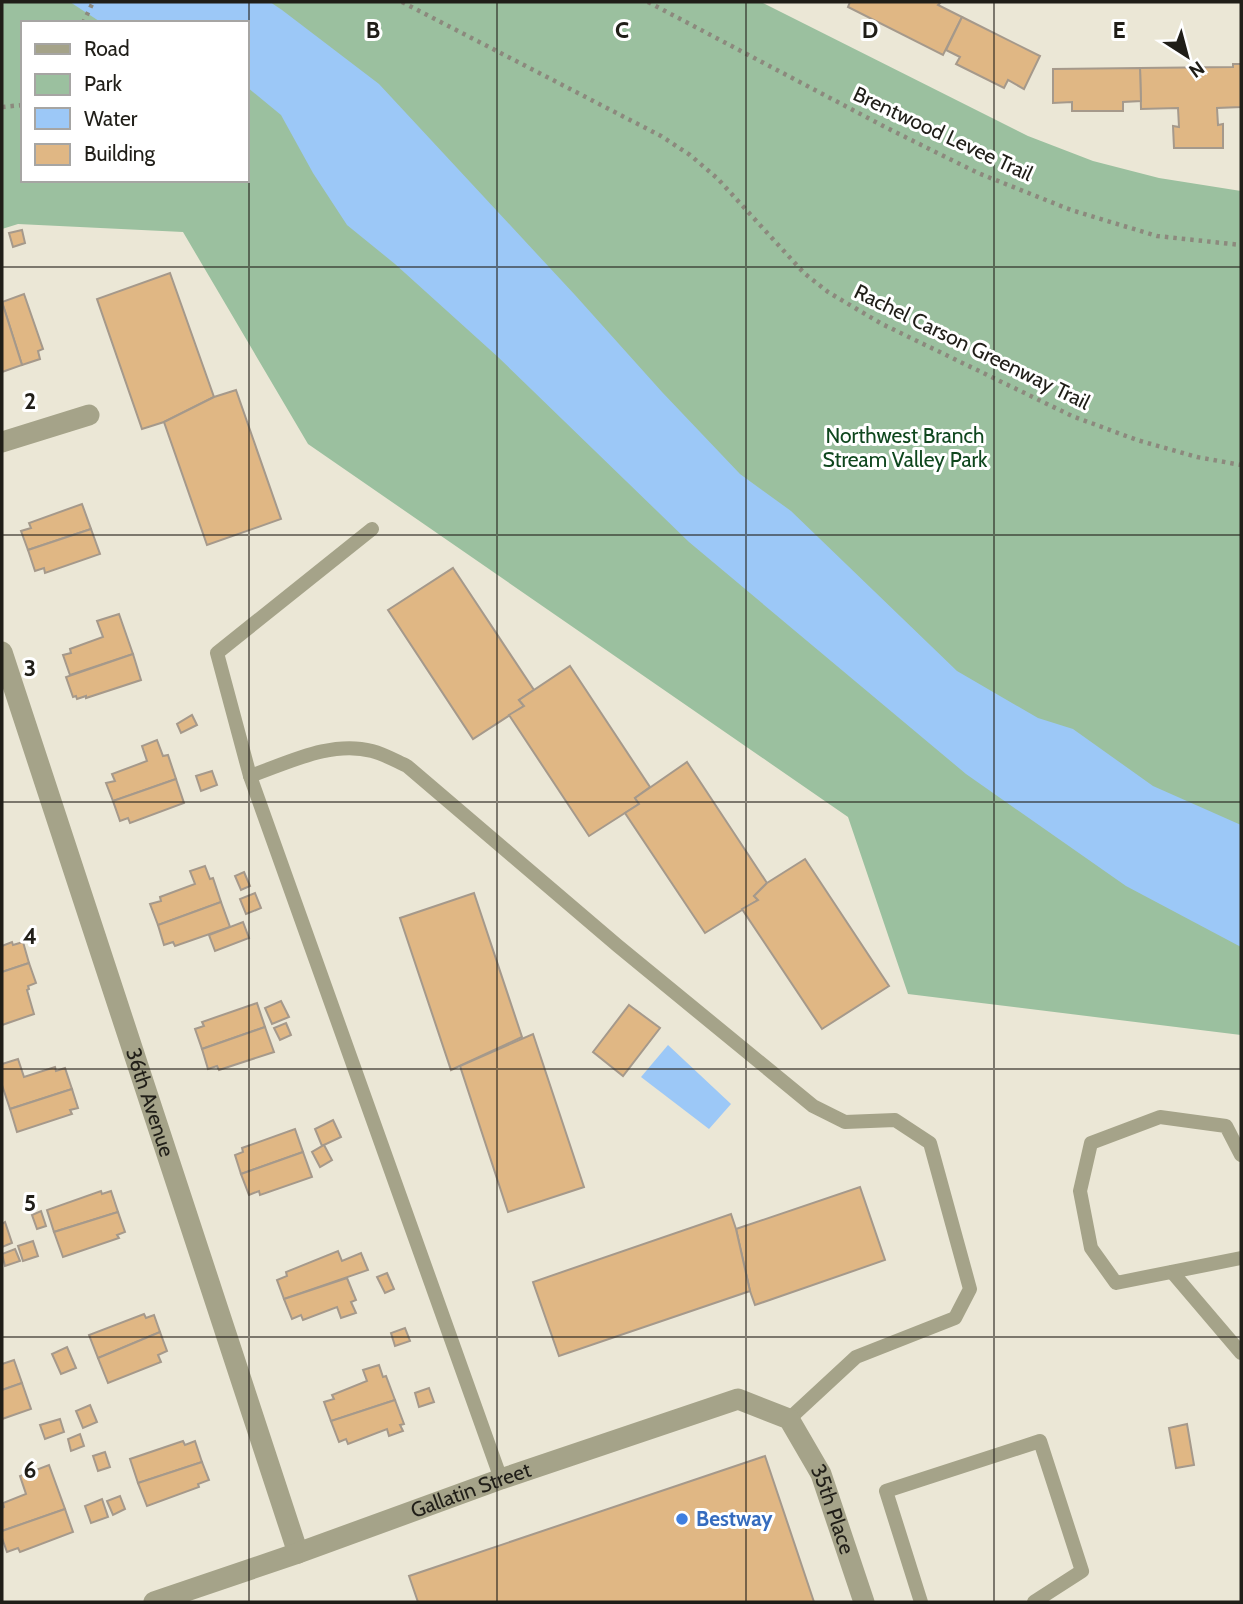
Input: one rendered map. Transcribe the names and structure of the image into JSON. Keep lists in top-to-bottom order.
{
  "streets": {
    "street": ["36th Avenue", "Gallatin Street", "35th Place"],
    "path": ["Brentwood Levee Trail", "Rachel Carson Greenway Trail"]
  },
  "crossings": [
    ["36th Avenue", "Gallatin Street"],
    ["Gallatin Street", "35th Place"]
  ],
  "parks": ["Northwest Branch Stream Valley Park"],
  "places": ["Bestway"],
  "legend": [
    "Road",
    "Park",
    "Water",
    "Building"
  ],
  "north": "bottom right",
  "grid": {
    "columns": [
      "B",
      "C",
      "D",
      "E"
    ],
    "rows": [
      "2",
      "3",
      "4",
      "5",
      "6"
    ]
  }
}
